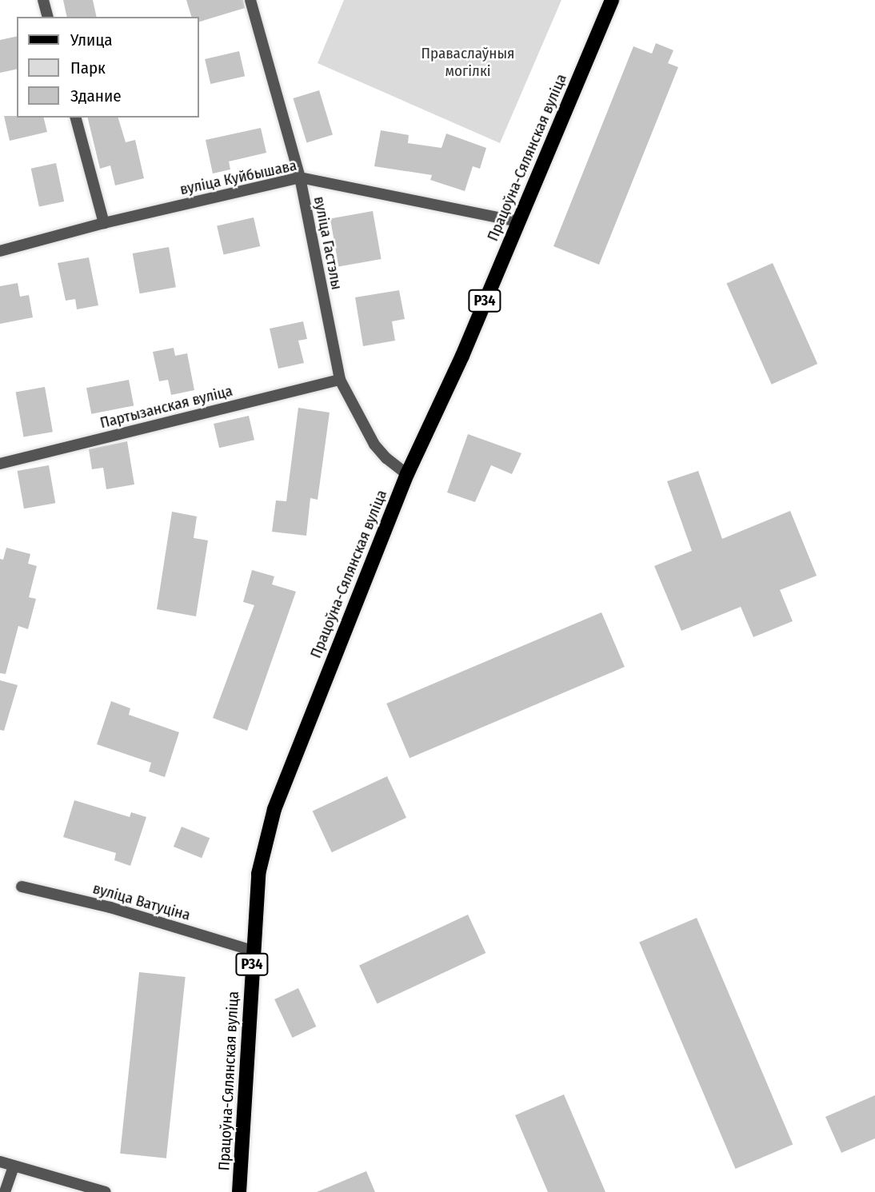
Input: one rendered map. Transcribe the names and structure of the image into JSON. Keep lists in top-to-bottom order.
{
  "streets": {
    "main road": ["Працоўна-Сялянская вуліца", "Р34"],
    "street": [
      "вуліца Куйбышава",
      "вуліца Гастэлы",
      "Партызанская вуліца",
      "вуліца Ватуціна"
    ]
  },
  "crossings": [
    ["Працоўна-Сялянская вуліца", "вуліца Куйбышава"],
    ["Працоўна-Сялянская вуліца", "вуліца Гастэлы"],
    ["Працоўна-Сялянская вуліца", "вуліца Ватуціна"],
    ["вуліца Куйбышава", "вуліца Гастэлы"],
    ["вуліца Гастэлы", "Партызанская вуліца"]
  ],
  "parks": ["Праваслаўныя могілкі"],
  "legend": ["Улица", "Парк", "Здание"]
}
